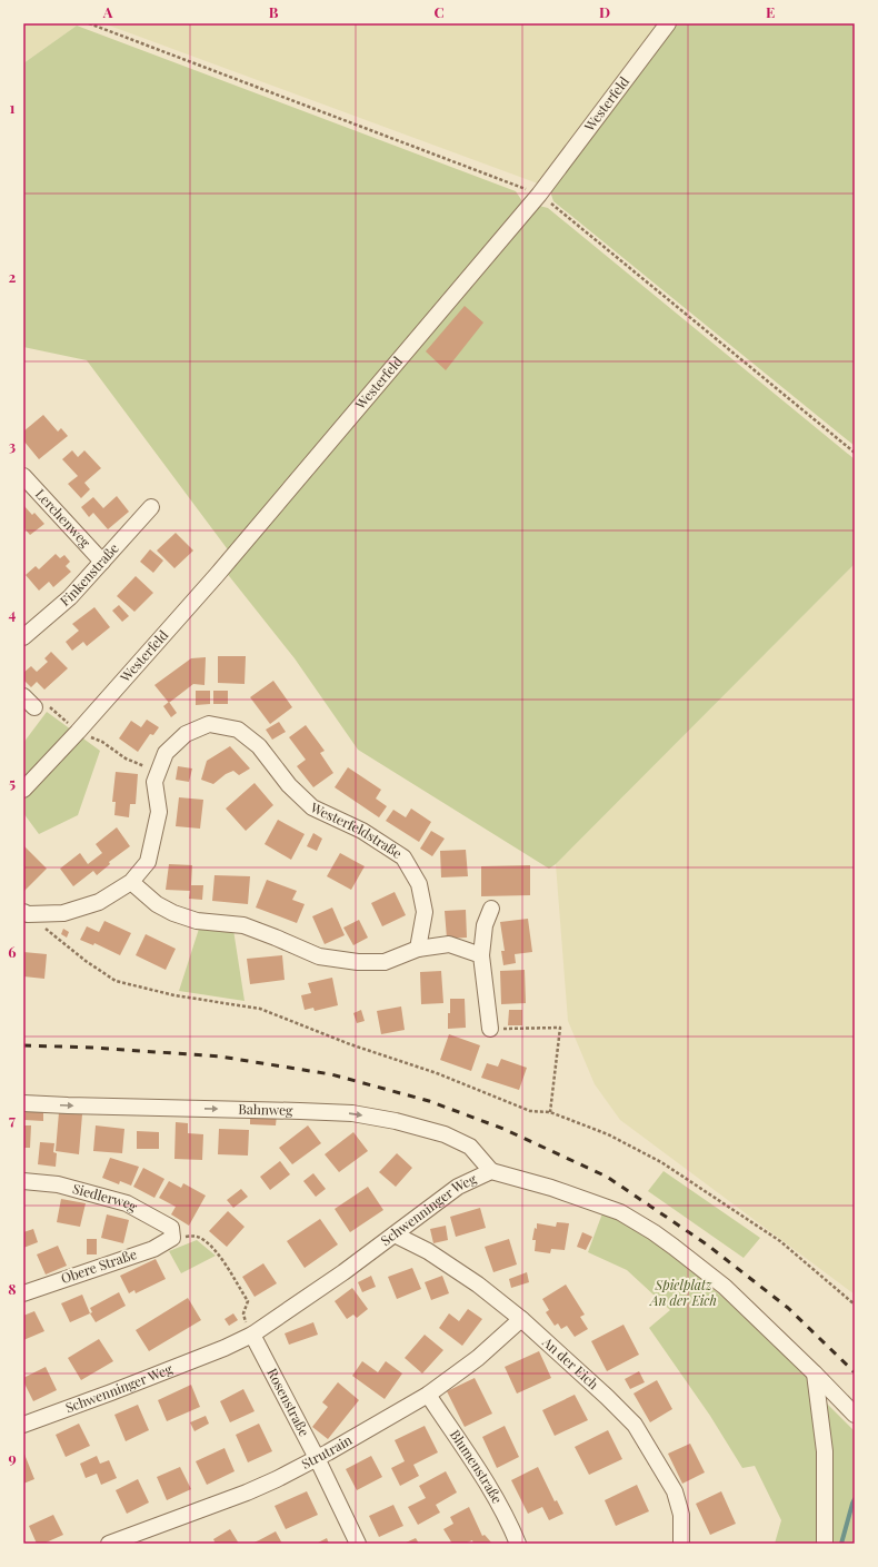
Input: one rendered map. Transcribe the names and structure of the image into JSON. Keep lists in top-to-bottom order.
{
  "streets": {
    "street": [
      "Westerfeld",
      "Lerchenweg",
      "Finkenstraße",
      "Westerfeldstraße",
      "Bahnweg",
      "Siedlerweg",
      "Schwenninger Weg",
      "Obere Straße",
      "An der Eich",
      "Rosenstraße",
      "Strutrain",
      "Blumenstraße"
    ]
  },
  "crossings": [
    ["Lerchenweg", "Finkenstraße"],
    ["Bahnweg", "Schwenninger Weg"],
    ["Siedlerweg", "Obere Straße"],
    ["Schwenninger Weg", "An der Eich"],
    ["Schwenninger Weg", "Rosenstraße"],
    ["An der Eich", "Strutrain"],
    ["Rosenstraße", "Strutrain"],
    ["Strutrain", "Blumenstraße"]
  ],
  "one_way": ["Bahnweg"],
  "parks": ["Spielplatz An der Eich"],
  "grid": {
    "columns": [
      "A",
      "B",
      "C",
      "D",
      "E"
    ],
    "rows": [
      "1",
      "2",
      "3",
      "4",
      "5",
      "6",
      "7",
      "8",
      "9"
    ]
  }
}
